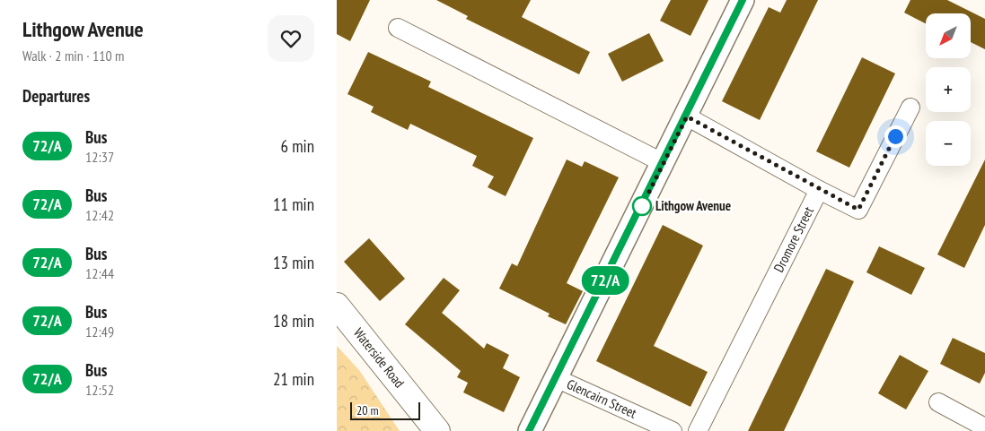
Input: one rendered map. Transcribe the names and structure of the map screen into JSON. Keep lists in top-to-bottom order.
{
  "streets": {
    "main road": ["Waterside Road"],
    "street": ["Dromore Street", "Glencairn Street"]
  },
  "places": ["Lithgow Avenue"],
  "lines": ["bus line 72/A"],
  "scale_bar": "20 m",
  "north": "bottom left",
  "page": {
    "heading": [
      ["Lithgow Avenue", "Walk · 2 min · 110 m"],
      "Departures"
    ],
    "on_map": "72/A",
    "map_buttons": ["+", "−"],
    "list": [
      {
        "mark": "72/A",
        "name": "Bus",
        "note": "12:37",
        "value": "6 min"
      },
      {
        "mark": "72/A",
        "name": "Bus",
        "note": "12:42",
        "value": "11 min"
      },
      {
        "mark": "72/A",
        "name": "Bus",
        "note": "12:44",
        "value": "13 min"
      },
      {
        "mark": "72/A",
        "name": "Bus",
        "note": "12:49",
        "value": "18 min"
      },
      {
        "mark": "72/A",
        "name": "Bus",
        "note": "12:52",
        "value": "21 min"
      }
    ],
    "scale": "20 m"
  }
}
